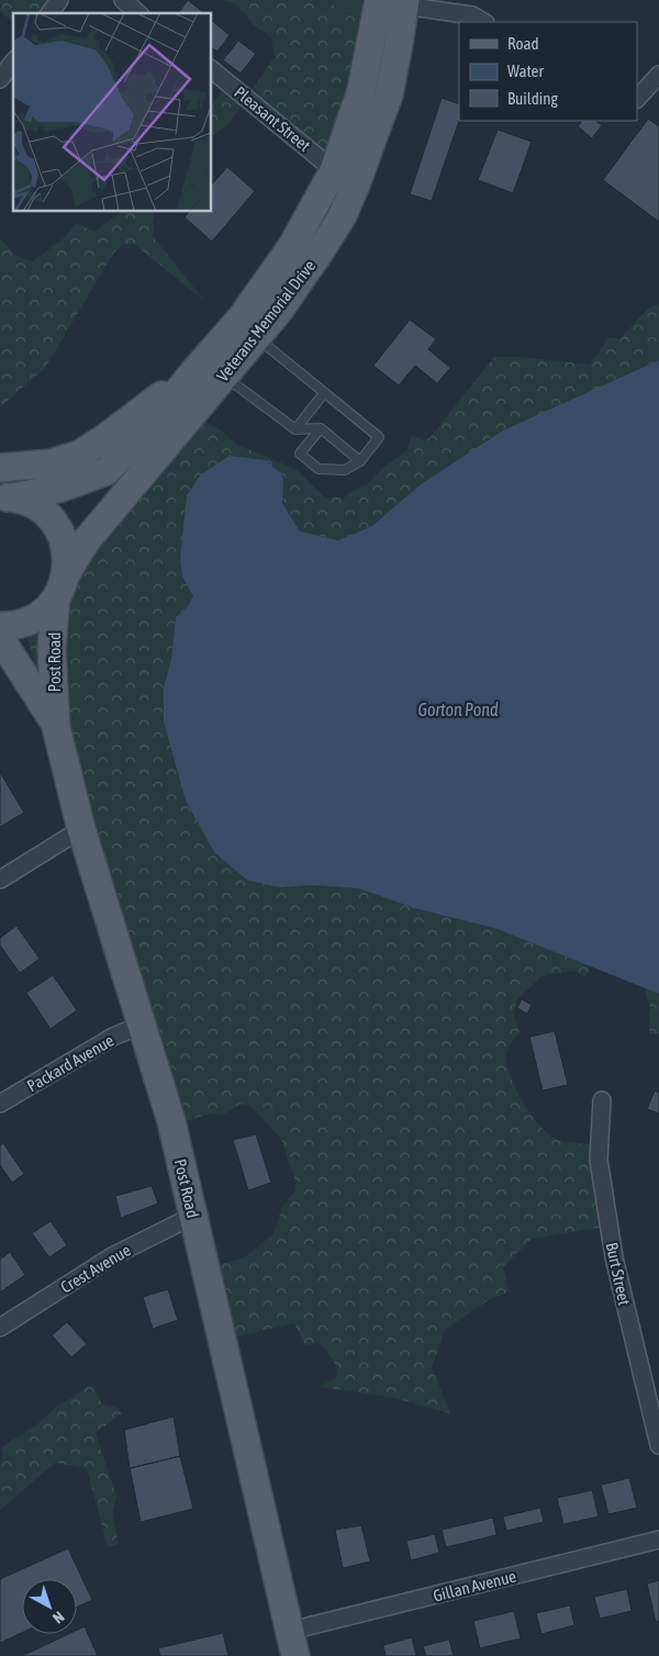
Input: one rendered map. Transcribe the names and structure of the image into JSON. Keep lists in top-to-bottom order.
{
  "streets": {
    "main road": ["Veterans Memorial Drive", "Post Road"],
    "street": [
      "Pleasant Street",
      "Packard Avenue",
      "Crest Avenue",
      "Burt Street",
      "Gillan Avenue"
    ]
  },
  "crossings": [
    ["Pleasant Street", "Veterans Memorial Drive"],
    ["Veterans Memorial Drive", "Post Road"],
    ["Post Road", "Packard Avenue"],
    ["Post Road", "Crest Avenue"],
    ["Post Road", "Gillan Avenue"]
  ],
  "water": ["Gorton Pond"],
  "legend": ["Road", "Water", "Building"],
  "north": "bottom right"
}
